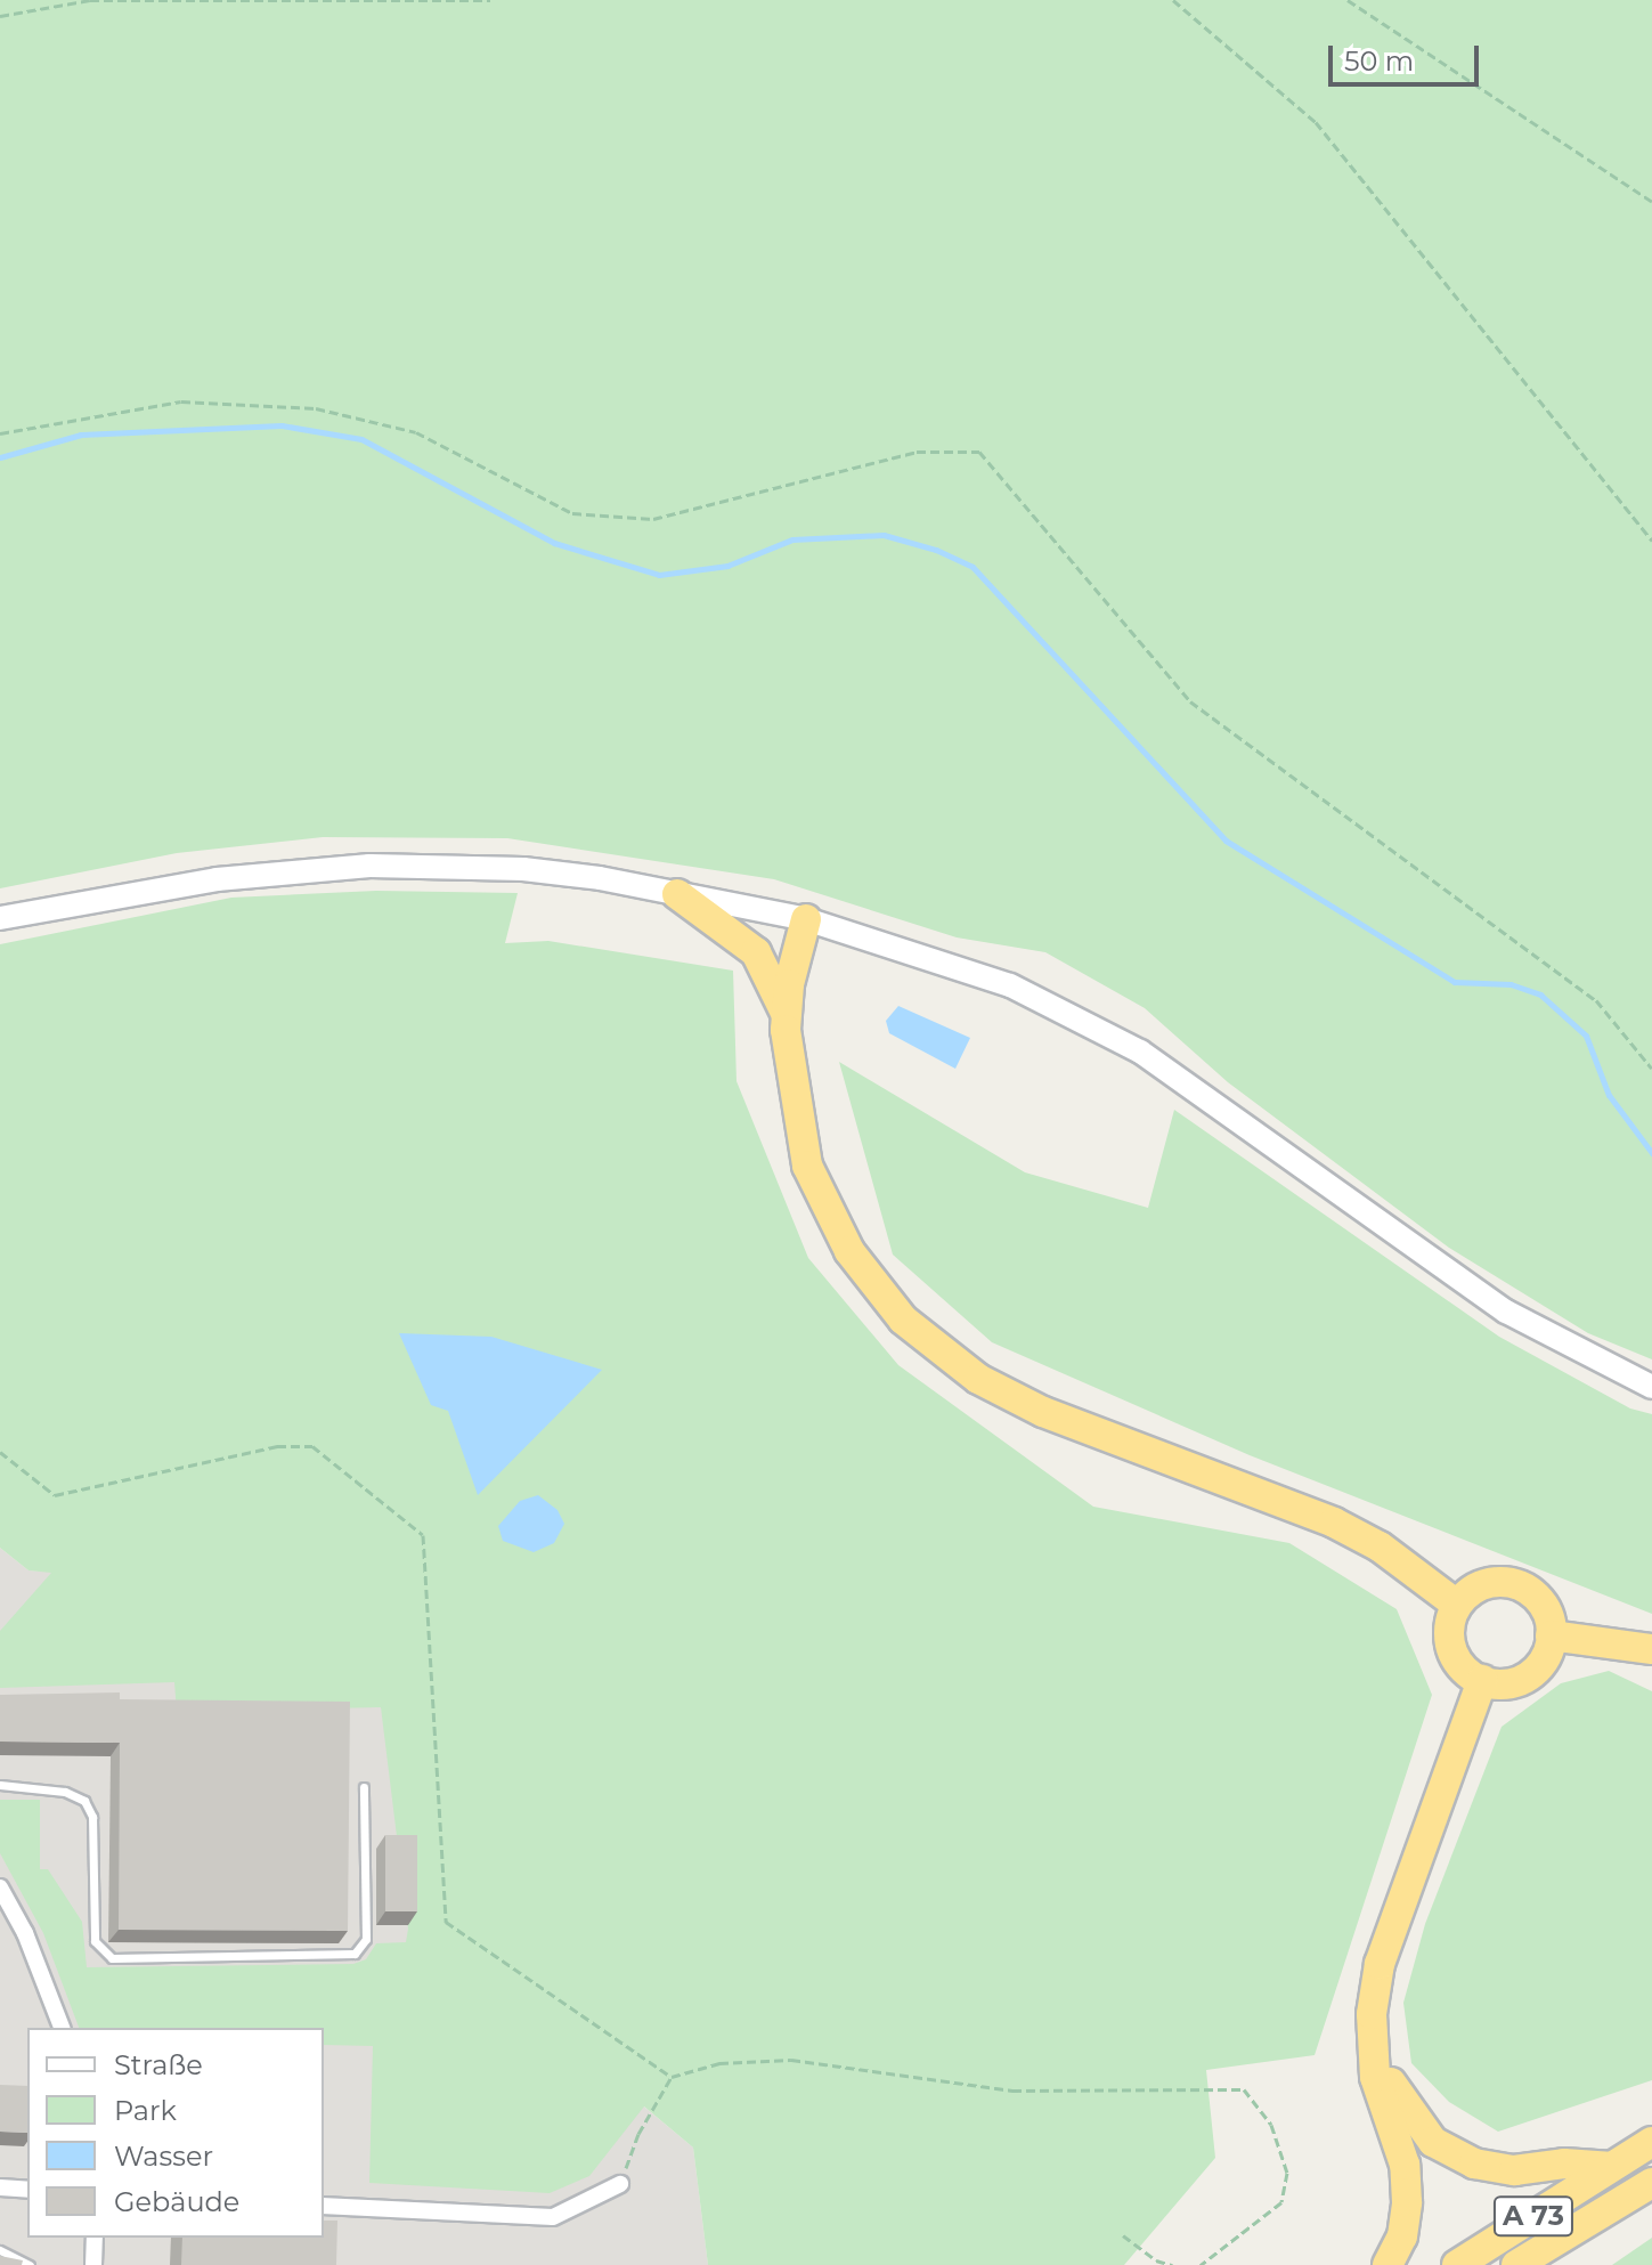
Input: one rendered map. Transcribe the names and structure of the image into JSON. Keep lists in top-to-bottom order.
{
  "streets": {
    "highway": ["A 73"]
  },
  "legend": [
    "Straße",
    "Park",
    "Wasser",
    "Gebäude"
  ],
  "scale_bar": "50 m"
}
